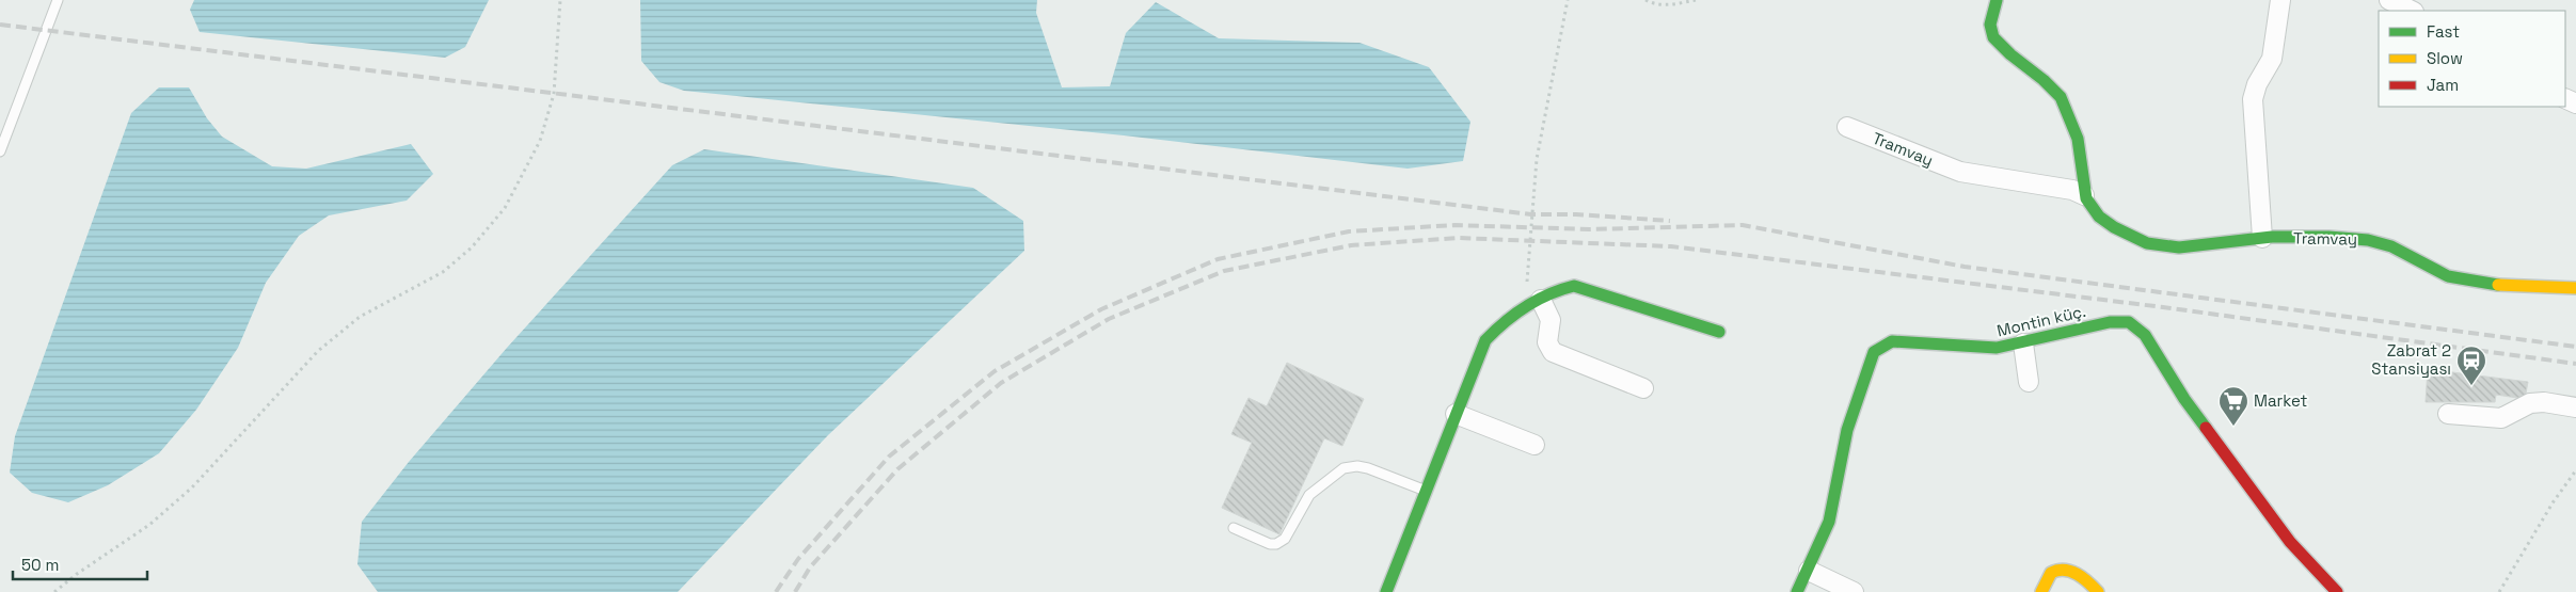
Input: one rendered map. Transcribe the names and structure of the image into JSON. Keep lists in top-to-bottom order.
{
  "streets": {
    "street": ["Tramvay", "Montin küç."]
  },
  "places": {
    "station": ["Zabrat 2 Stansiyası"],
    "supermarket": ["Market"]
  },
  "legend": ["Fast", "Slow", "Jam"],
  "scale_bar": "50 m"
}
